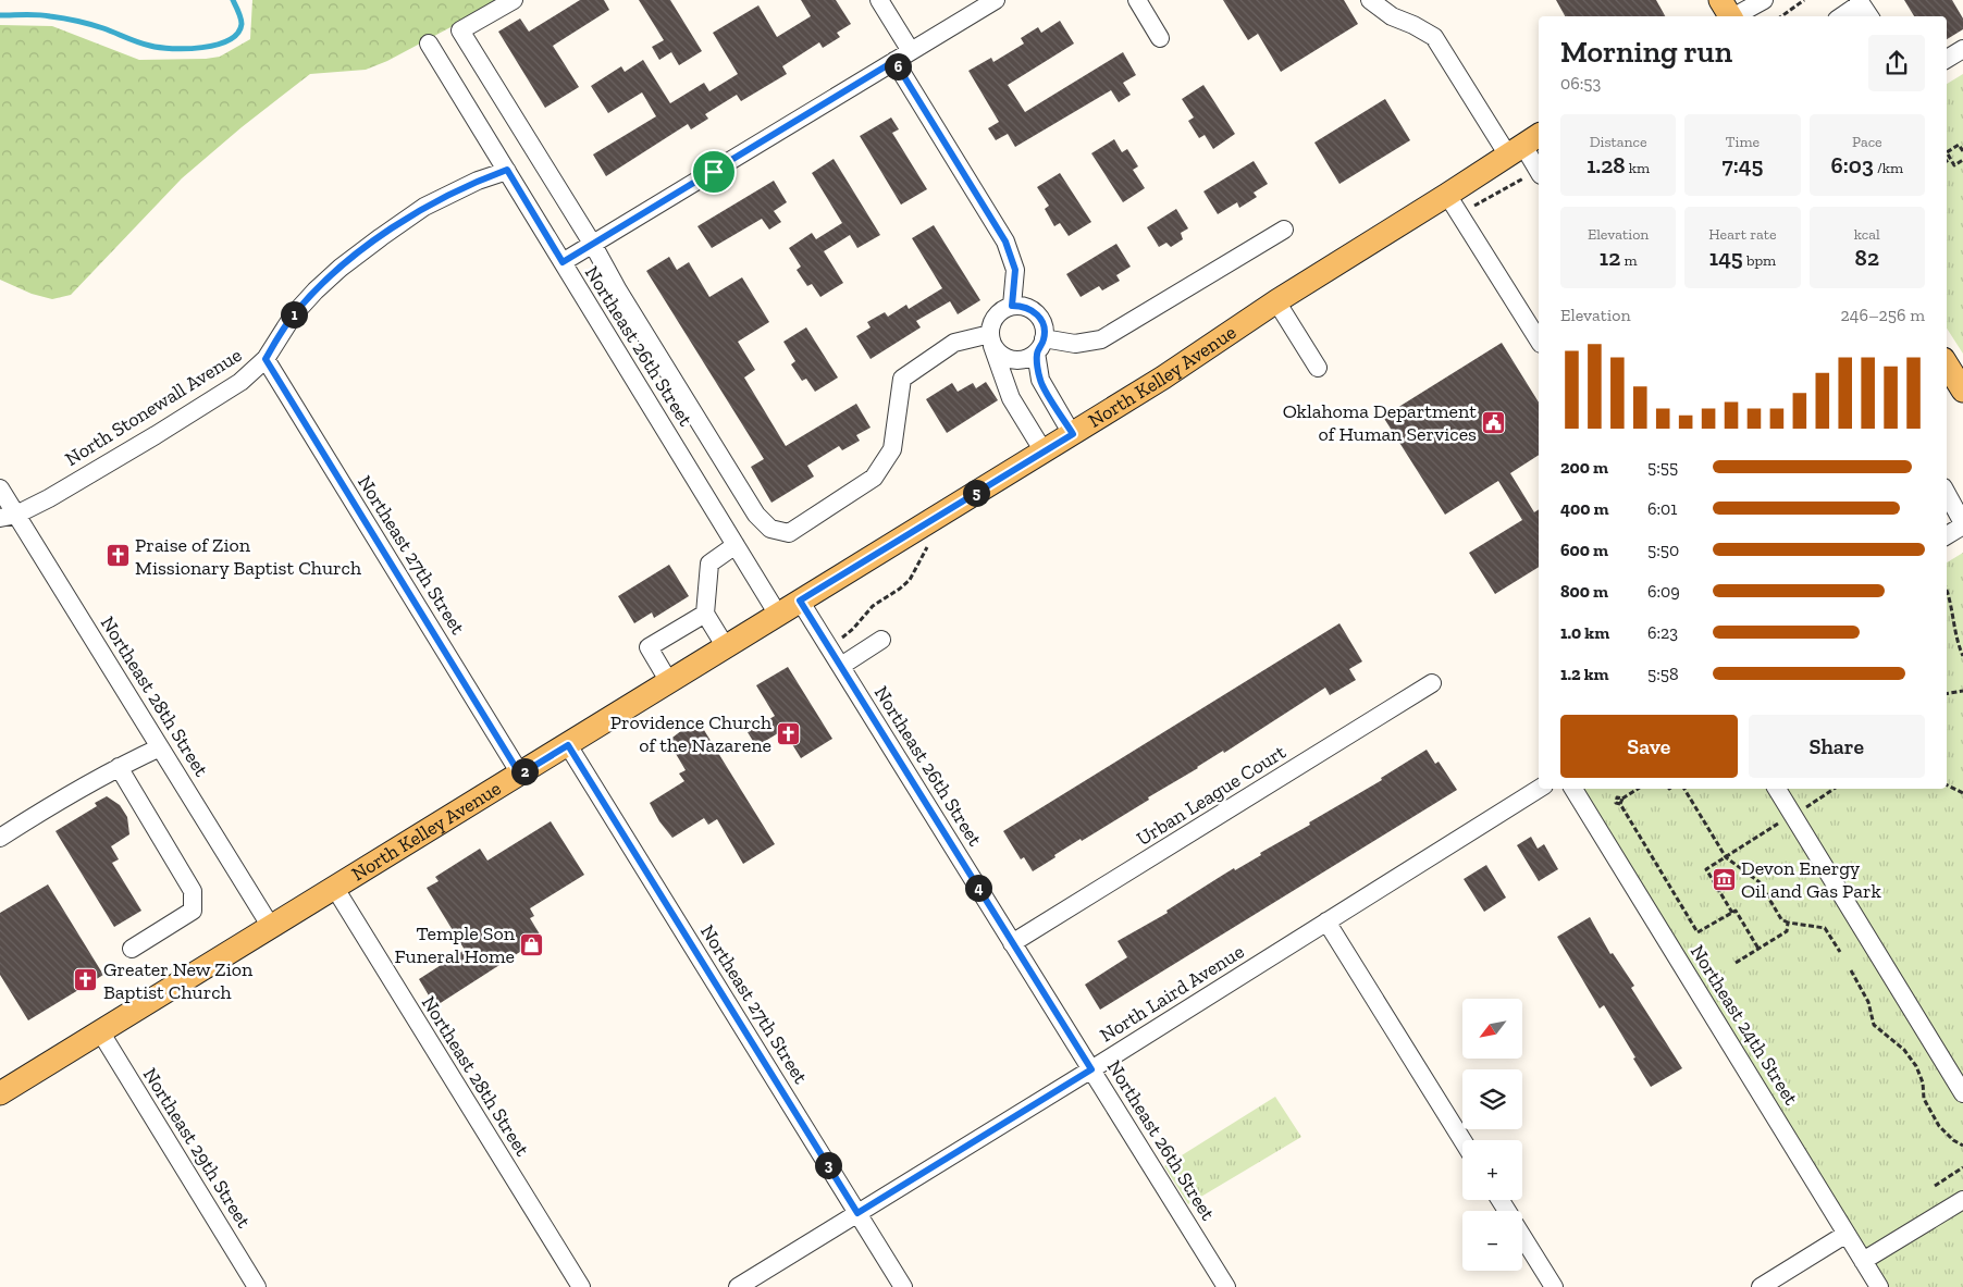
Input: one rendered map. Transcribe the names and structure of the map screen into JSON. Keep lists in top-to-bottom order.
{
  "streets": {
    "main road": ["North Kelley Avenue"],
    "street": [
      "Northeast 26th Street",
      "North Stonewall Avenue",
      "Northeast 27th Street",
      "Northeast 28th Street",
      "Urban League Court",
      "North Laird Avenue",
      "Northeast 24th Street",
      "Northeast 29th Street"
    ]
  },
  "crossings": [
    ["Northeast 26th Street", "North Kelley Avenue"],
    ["Northeast 26th Street", "North Stonewall Avenue"],
    ["Northeast 26th Street", "Urban League Court"],
    ["Northeast 26th Street", "North Laird Avenue"],
    ["North Kelley Avenue", "Northeast 27th Street"],
    ["North Kelley Avenue", "Northeast 28th Street"],
    ["North Kelley Avenue", "Northeast 29th Street"],
    ["North Stonewall Avenue", "Northeast 27th Street"],
    ["North Stonewall Avenue", "Northeast 28th Street"],
    ["Northeast 27th Street", "North Laird Avenue"]
  ],
  "places": {
    "public building": ["Oklahoma Department of Human Services"],
    "church": ["Praise of Zion Missionary Baptist Church", "Providence Church of the Nazarene", "Greater New Zion Baptist Church"],
    "museum": ["Devon Energy Oil and Gas Park"],
    "shop": ["Temple Son Funeral Home"]
  },
  "north": "bottom left",
  "page": {
    "heading": ["Morning run", "06:53"],
    "pins": [
      "6",
      "1",
      "5",
      "2",
      "4",
      "3"
    ],
    "stats": [
      ["Distance", "1.28 km"],
      ["Time", "7:45"],
      ["Pace", "6:03 /km"],
      ["Elevation", "12 m"],
      ["Heart rate", "145 bpm"],
      ["kcal", "82"]
    ],
    "chart": ["Elevation", "246–256 m"],
    "list": [
      {
        "name": "200 m",
        "note": "5:55"
      },
      {
        "name": "400 m",
        "note": "6:01"
      },
      {
        "name": "600 m",
        "note": "5:50"
      },
      {
        "name": "800 m",
        "note": "6:09"
      },
      {
        "name": "1.0 km",
        "note": "6:23"
      },
      {
        "name": "1.2 km",
        "note": "5:58"
      }
    ],
    "buttons": ["Save", "Share"],
    "map_buttons": ["+", "−"]
  }
}
